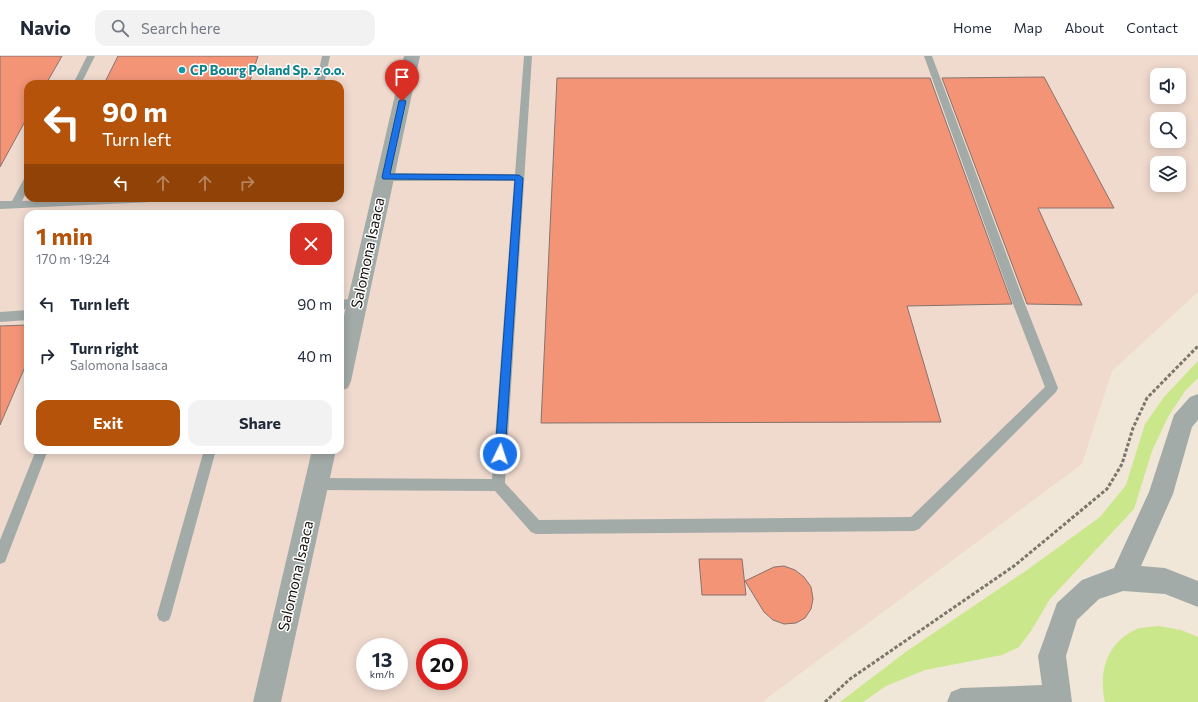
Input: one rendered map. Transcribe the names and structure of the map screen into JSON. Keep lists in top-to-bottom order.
{
  "streets": {
    "street": ["Salomona Isaaca"]
  },
  "places": ["CP Bourg Poland Sp. z o.o."],
  "page": {
    "header": "Navio",
    "search": "Search here",
    "nav": [
      "Home",
      "Map",
      "About",
      "Contact"
    ],
    "turn": ["90 m", "Turn left"],
    "heading": ["1 min", "170 m · 19:24"],
    "list": [
      {
        "name": "Turn left",
        "value": "90 m"
      },
      {
        "name": "Turn right",
        "note": "Salomona Isaaca",
        "value": "40 m"
      }
    ],
    "buttons": ["Exit", "Share"],
    "speed": "13 km/h",
    "limit": "20"
  }
}
